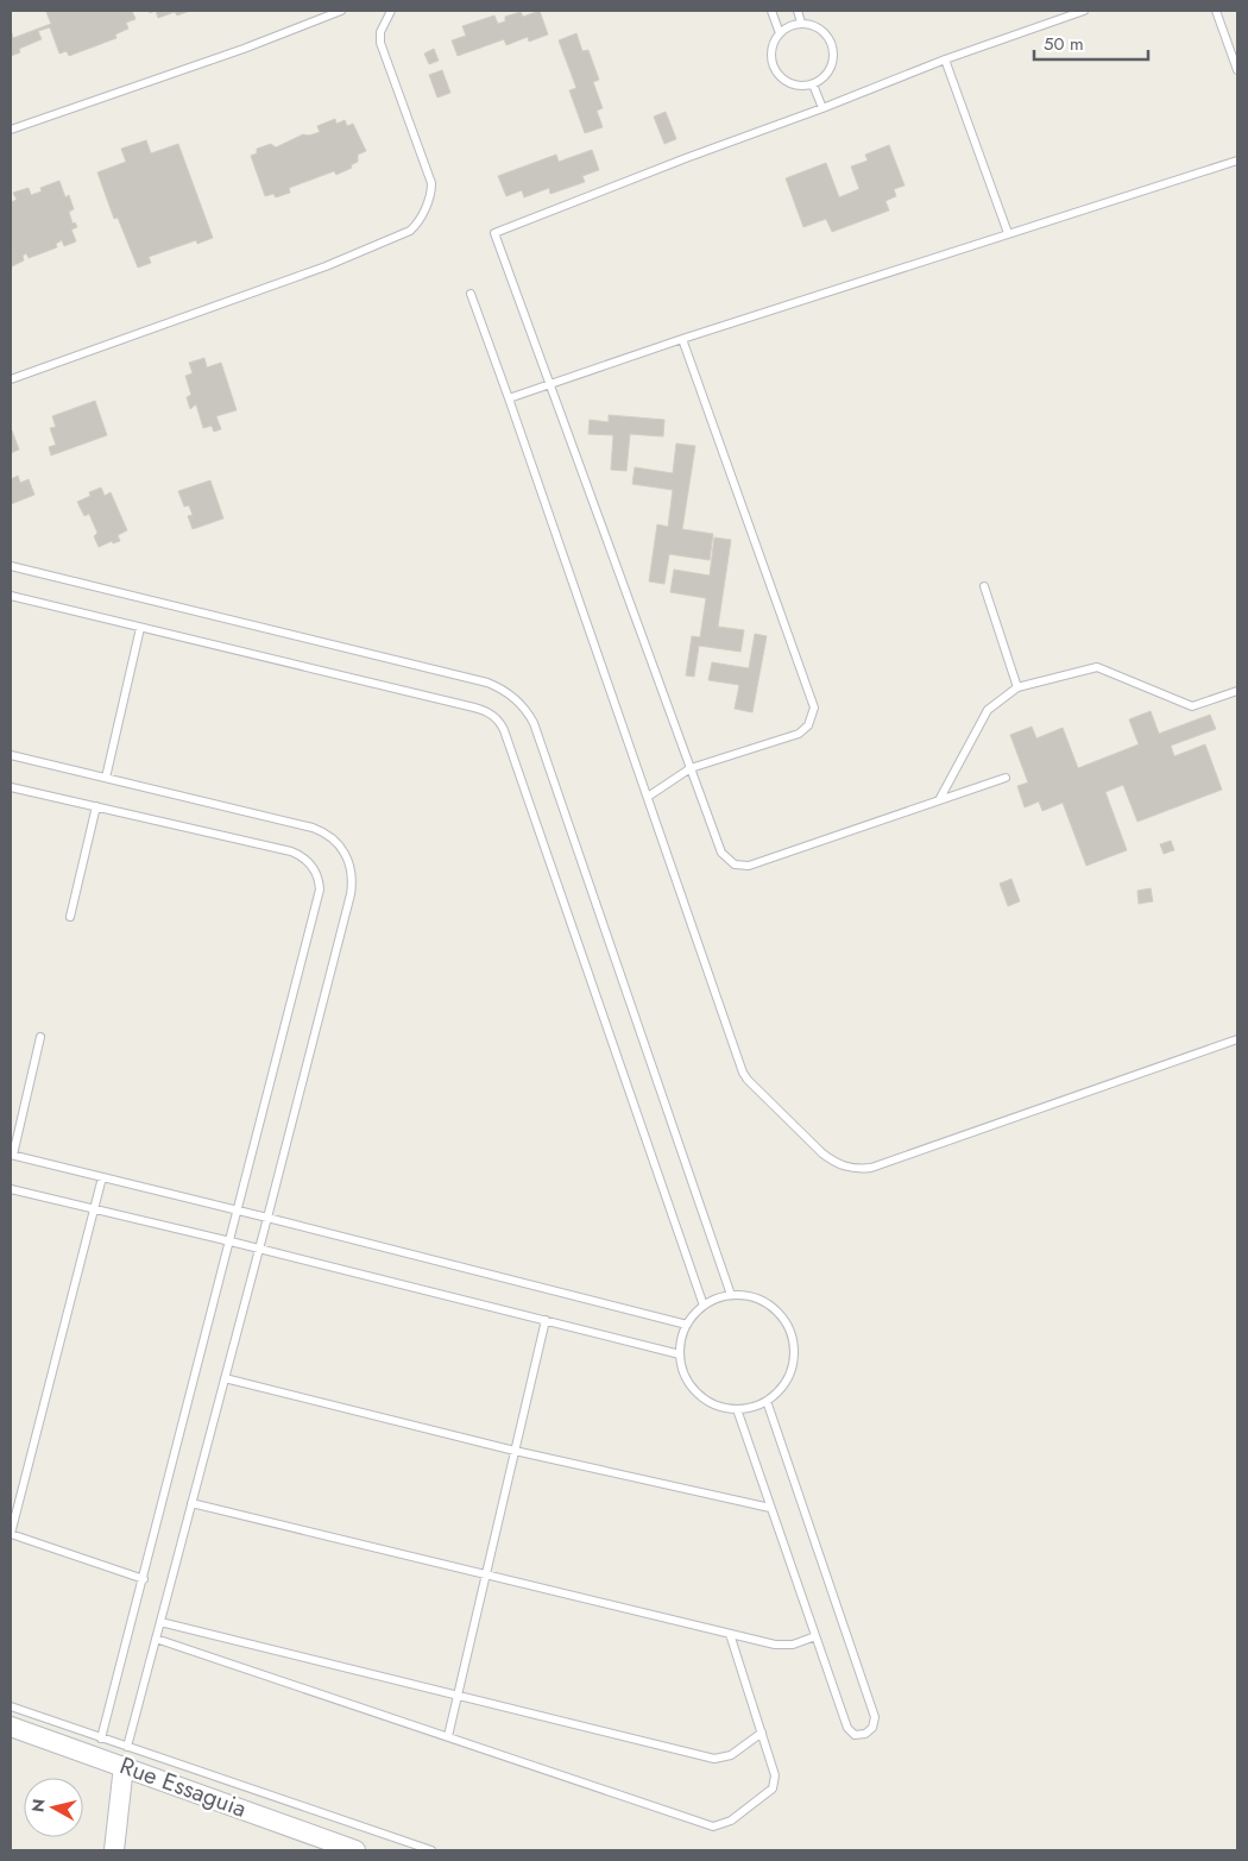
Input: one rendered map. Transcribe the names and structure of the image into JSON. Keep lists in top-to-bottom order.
{
  "streets": {
    "street": ["Rue Essaguia"]
  },
  "scale_bar": "50 m",
  "north": "left"
}
